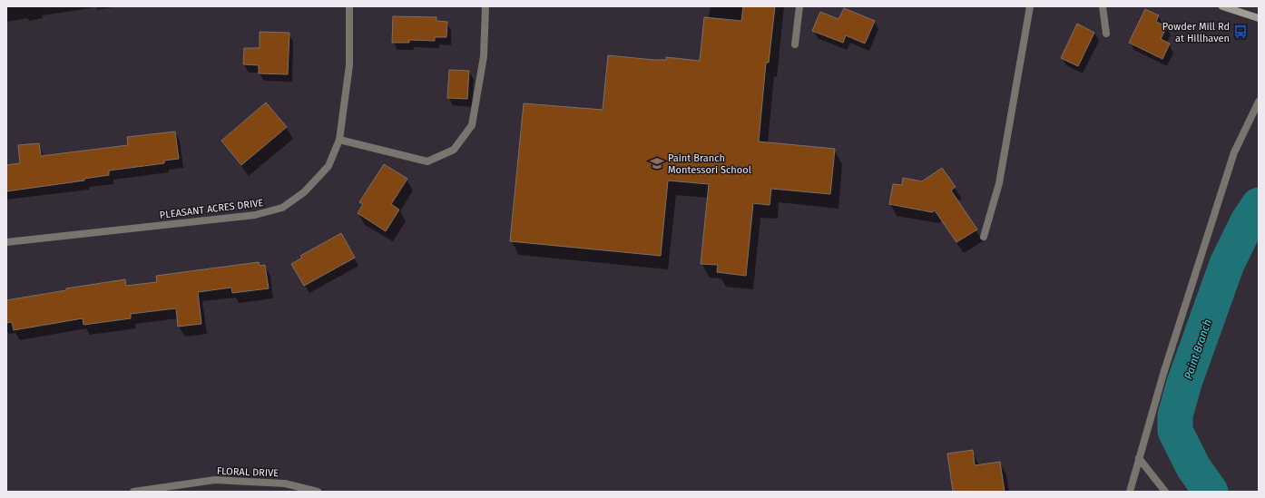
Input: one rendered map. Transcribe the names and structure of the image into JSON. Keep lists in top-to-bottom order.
{
  "streets": {
    "street": ["PLEASANT ACRES DRIVE", "FLORAL DRIVE"]
  },
  "water": ["Paint Branch"],
  "places": {
    "bus stop": ["Powder Mill Rd at Hillhaven"],
    "school or university": ["Paint Branch Montessori School"]
  }
}
